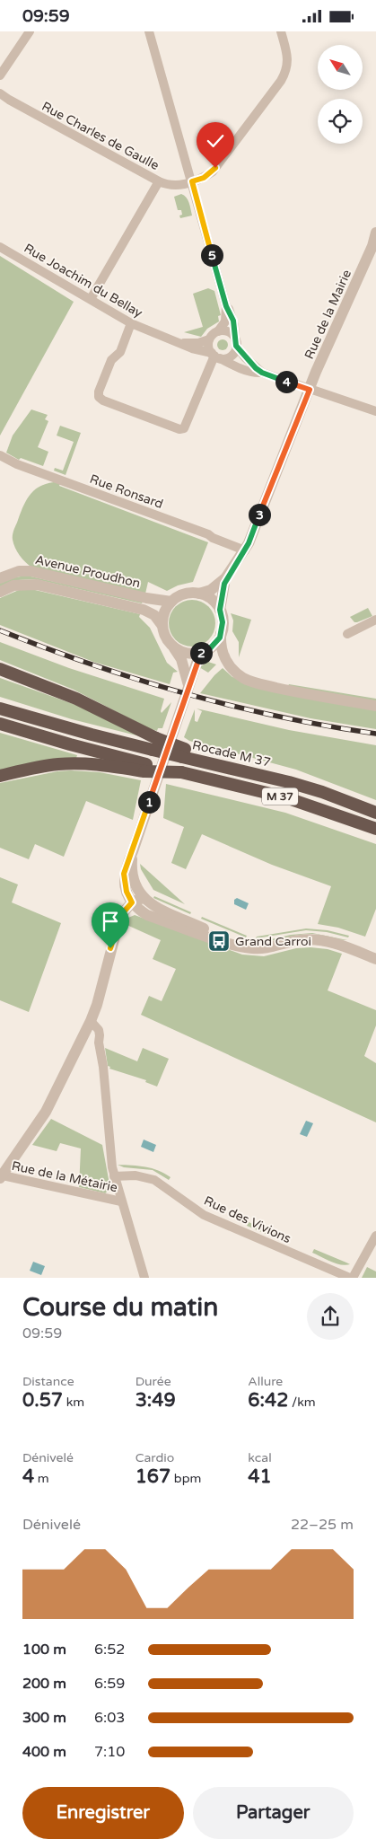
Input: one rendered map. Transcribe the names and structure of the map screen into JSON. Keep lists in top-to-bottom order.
{
  "streets": {
    "highway": ["Rocade M 37", "M 37"],
    "street": [
      "Rue Charles de Gaulle",
      "Rue Joachim du Bellay",
      "Rue de la Mairie",
      "Rue Ronsard",
      "Avenue Proudhon",
      "Rue de la Métairie",
      "Rue des Vivions"
    ]
  },
  "crossings": [
    ["Rue Joachim du Bellay", "Rue de la Mairie"],
    ["Rue de la Mairie", "Rue Ronsard"],
    ["Rue de la Mairie", "Avenue Proudhon"]
  ],
  "places": {
    "bus stop": ["Grand Carroi"]
  },
  "north": "top left",
  "page": {
    "status": "09:59",
    "pins": [
      "5",
      "4",
      "3",
      "2",
      "1"
    ],
    "heading": ["Course du matin", "09:59"],
    "stats": [
      ["Distance", "0.57 km"],
      ["Durée", "3:49"],
      ["Allure", "6:42 /km"],
      ["Dénivelé", "4 m"],
      ["Cardio", "167 bpm"],
      ["kcal", "41"]
    ],
    "chart": ["Dénivelé", "22–25 m"],
    "list": [
      {
        "name": "100 m",
        "note": "6:52"
      },
      {
        "name": "200 m",
        "note": "6:59"
      },
      {
        "name": "300 m",
        "note": "6:03"
      },
      {
        "name": "400 m",
        "note": "7:10"
      }
    ],
    "buttons": ["Enregistrer", "Partager"]
  }
}
